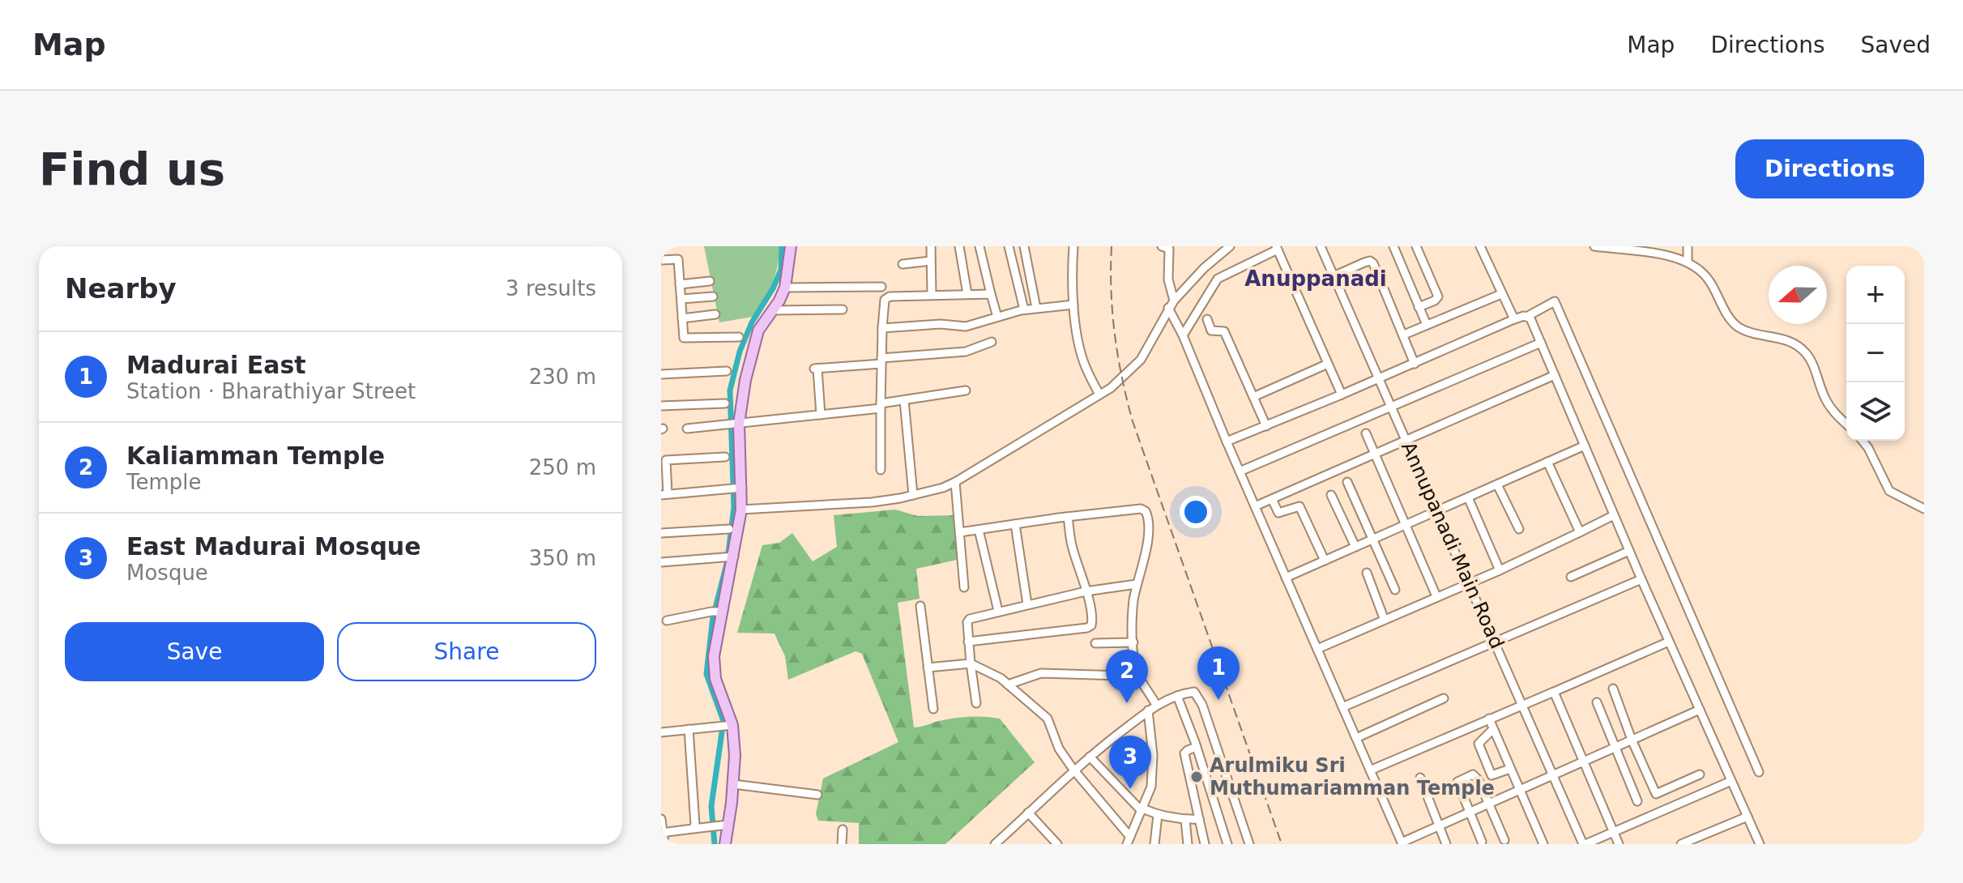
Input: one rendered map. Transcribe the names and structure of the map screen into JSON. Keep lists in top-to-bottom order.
{
  "streets": {
    "street": ["Annupanadi Main Road"]
  },
  "districts": ["Anuppanadi"],
  "places": ["Arulmiku Sri Muthumariamman Temple"],
  "north": "left",
  "page": {
    "header": "Map",
    "nav": ["Map", "Directions", "Saved"],
    "buttons": [
      "Directions",
      ["Save", "Share"]
    ],
    "title": "Find us",
    "heading": ["Nearby", "3 results"],
    "map_buttons": ["+", "−"],
    "list": [
      {
        "mark": "1",
        "name": "Madurai East",
        "note": "Station · Bharathiyar Street",
        "value": "230 m"
      },
      {
        "mark": "2",
        "name": "Kaliamman Temple",
        "note": "Temple",
        "value": "250 m"
      },
      {
        "mark": "3",
        "name": "East Madurai Mosque",
        "note": "Mosque",
        "value": "350 m"
      }
    ],
    "pins": ["1", "2", "3"]
  }
}
